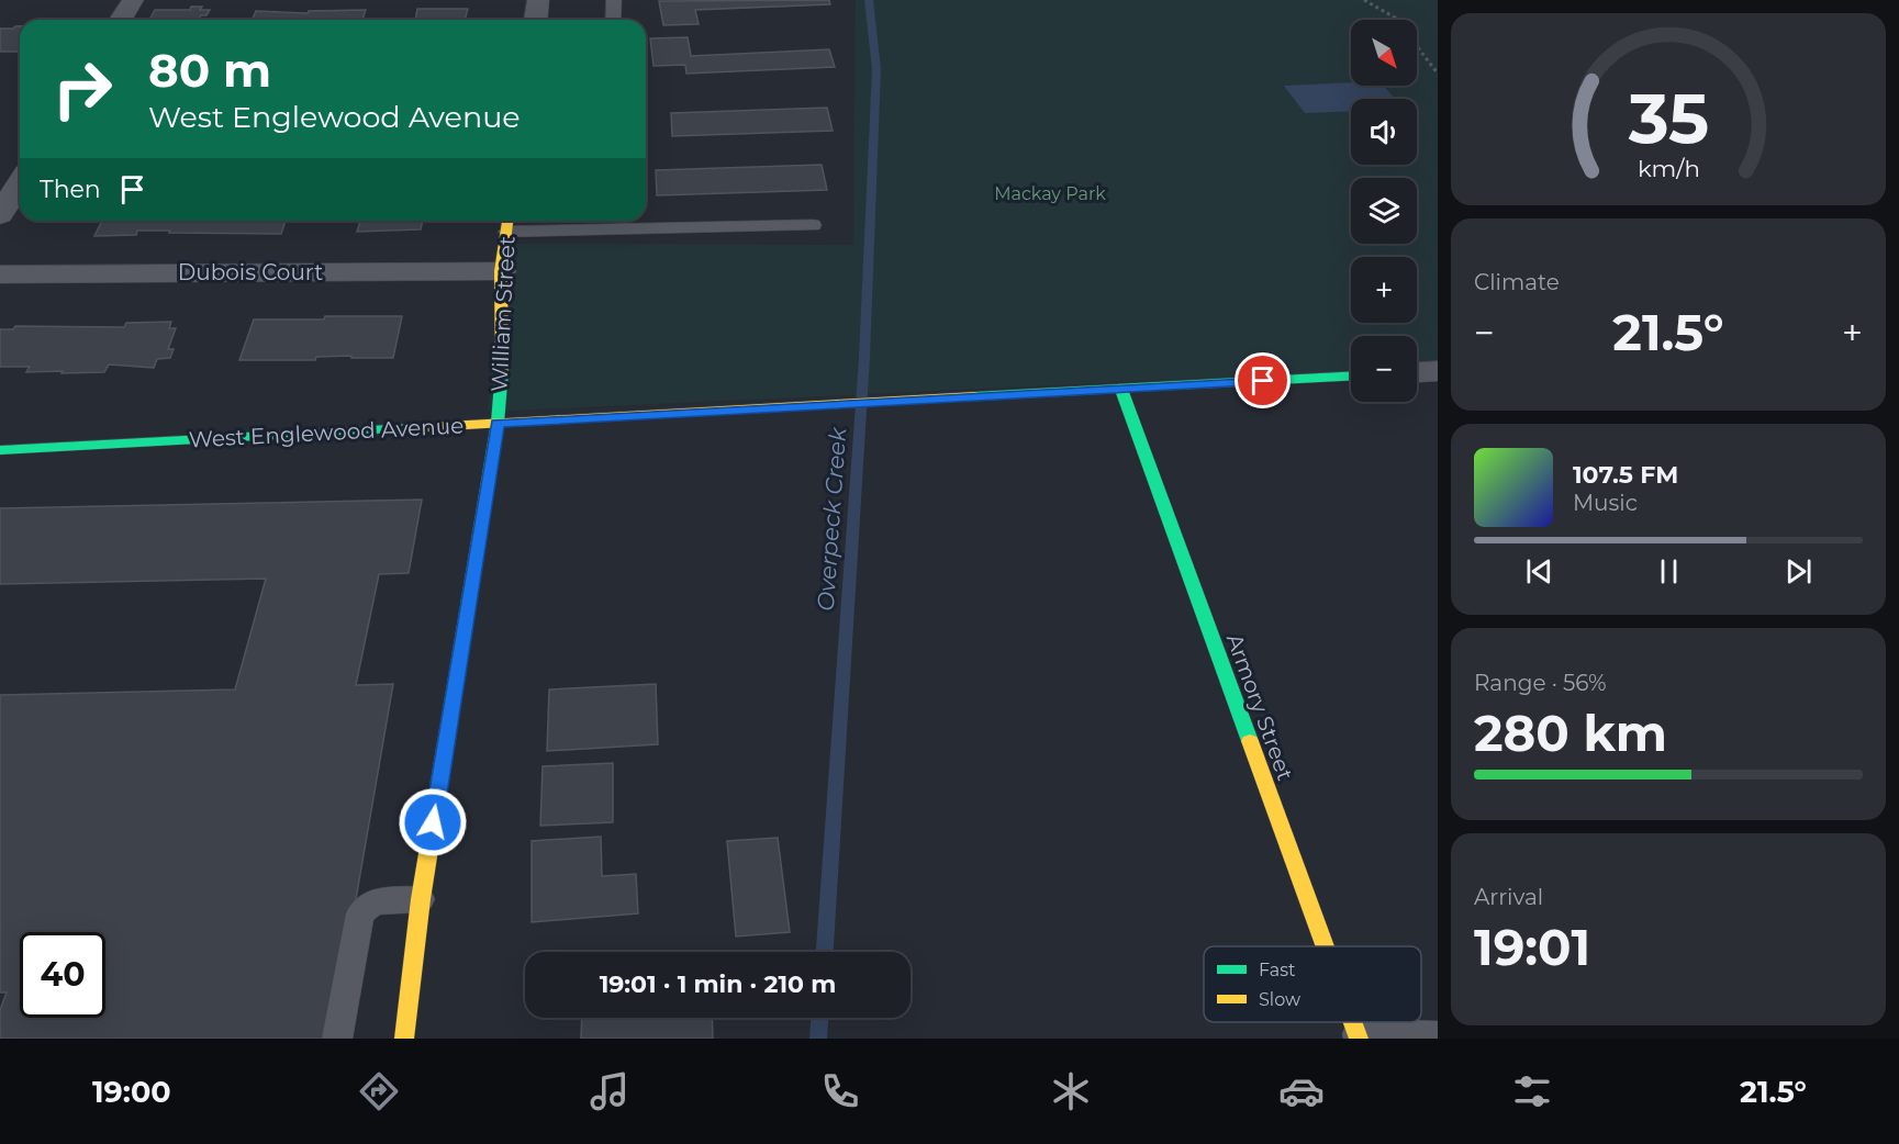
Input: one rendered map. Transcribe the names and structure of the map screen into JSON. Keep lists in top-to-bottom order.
{
  "streets": {
    "street": [
      "Dubois Court",
      "William Street",
      "West Englewood Avenue",
      "Armory Street"
    ]
  },
  "crossings": [
    ["Dubois Court", "William Street"],
    ["William Street", "West Englewood Avenue"],
    ["West Englewood Avenue", "Armory Street"]
  ],
  "water": ["Overpeck Creek"],
  "parks": ["Mackay Park"],
  "legend": ["Fast", "Slow"],
  "north": "bottom right",
  "page": {
    "map_buttons": ["+", "−"],
    "turn": ["80 m", "West Englewood Avenue"],
    "then": "Then",
    "tile": [
      "Climate",
      ["Range · 56%", "280 km"],
      ["Arrival", "19:01"]
    ],
    "heat": ["−", "21.5°", "+"],
    "song": ["107.5 FM", "Music"],
    "limit": "40",
    "trip": "19:01 · 1 min · 210 m",
    "tabs": ["19:00", "21.5°"],
    "gauge": ["35", "km/h"]
  }
}
